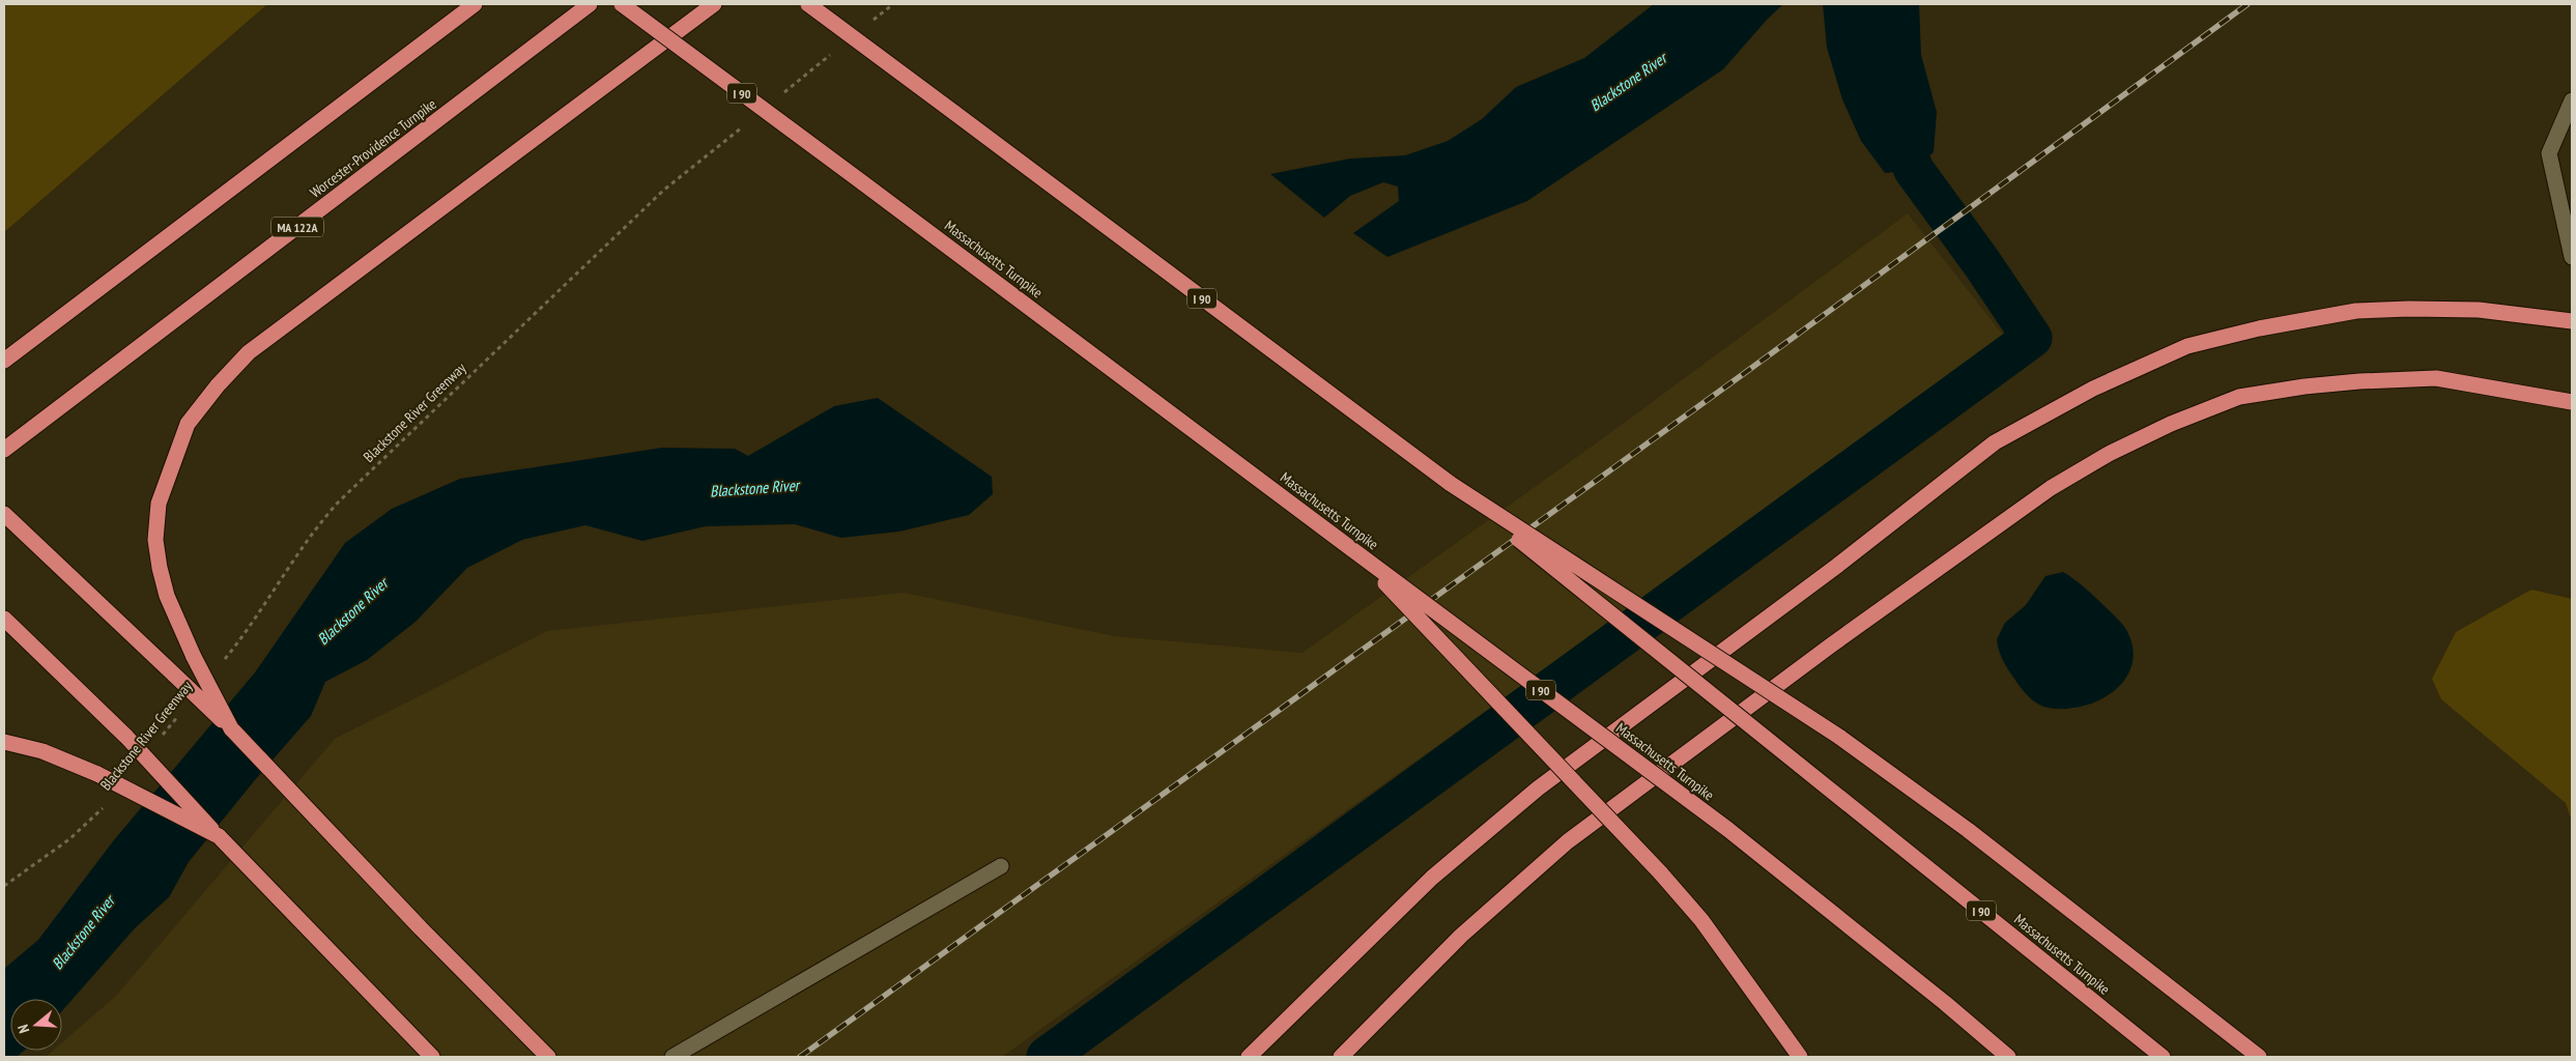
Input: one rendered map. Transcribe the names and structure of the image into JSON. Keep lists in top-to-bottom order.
{
  "streets": {
    "highway": [
      "I 90",
      "Worcester-Providence Turnpike",
      "MA 122A",
      "Massachusetts Turnpike"
    ],
    "path": ["Blackstone River Greenway"]
  },
  "water": ["Blackstone River"],
  "north": "left"
}
